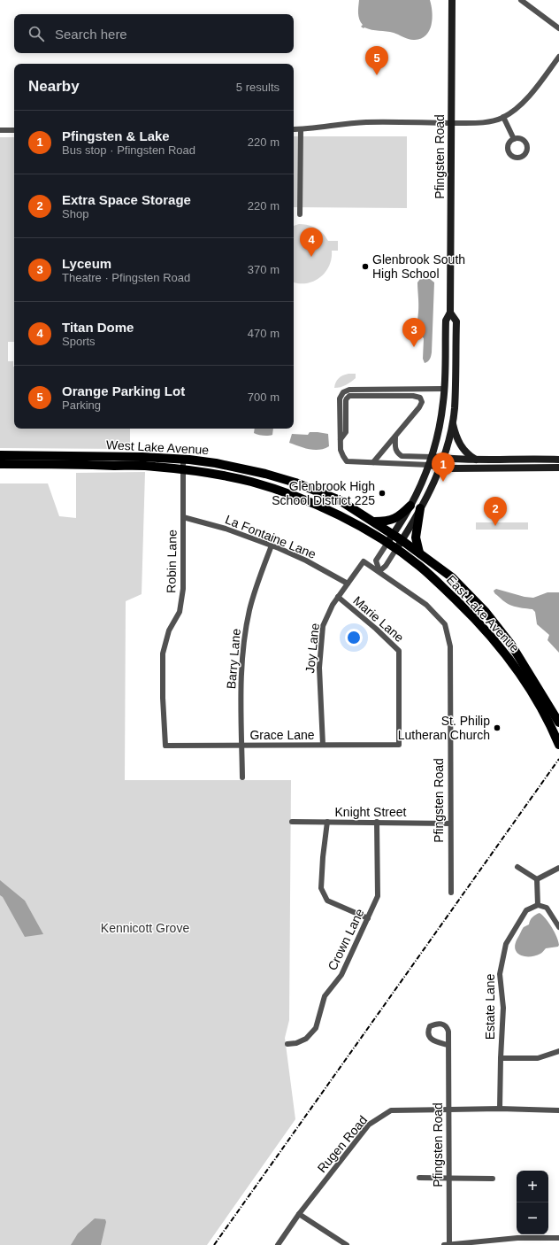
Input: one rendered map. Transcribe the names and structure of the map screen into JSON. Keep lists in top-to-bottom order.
{
  "streets": {
    "main road": ["Pfingsten Road", "West Lake Avenue", "East Lake Avenue"],
    "street": [
      "La Fontaine Lane",
      "Robin Lane",
      "Marie Lane",
      "Joy Lane",
      "Barry Lane",
      "Grace Lane",
      "Knight Street",
      "Crown Lane",
      "Estate Lane",
      "Rugen Road"
    ]
  },
  "crossings": [
    ["Pfingsten Road", "West Lake Avenue"],
    ["Pfingsten Road", "East Lake Avenue"],
    ["Pfingsten Road", "Joy Lane"],
    ["Pfingsten Road", "Knight Street"],
    ["Pfingsten Road", "Rugen Road"],
    ["West Lake Avenue", "Robin Lane"],
    ["West Lake Avenue", "East Lake Avenue"],
    ["La Fontaine Lane", "Robin Lane"],
    ["La Fontaine Lane", "Joy Lane"],
    ["La Fontaine Lane", "Barry Lane"],
    ["Robin Lane", "Grace Lane"],
    ["Marie Lane", "Joy Lane"],
    ["Marie Lane", "Grace Lane"],
    ["Joy Lane", "Grace Lane"],
    ["Barry Lane", "Grace Lane"],
    ["Knight Street", "Crown Lane"],
    ["Estate Lane", "Rugen Road"]
  ],
  "parks": ["Kennicott Grove"],
  "places": ["Glenbrook South High School", "Glenbrook High School District 225", "St. Philip Lutheran Church"],
  "page": {
    "search": "Search here",
    "pins": [
      "5",
      "4",
      "3",
      "1",
      "2"
    ],
    "heading": ["Nearby", "5 results"],
    "list": [
      {
        "mark": "1",
        "name": "Pfingsten & Lake",
        "note": "Bus stop · Pfingsten Road",
        "value": "220 m"
      },
      {
        "mark": "2",
        "name": "Extra Space Storage",
        "note": "Shop",
        "value": "220 m"
      },
      {
        "mark": "3",
        "name": "Lyceum",
        "note": "Theatre · Pfingsten Road",
        "value": "370 m"
      },
      {
        "mark": "4",
        "name": "Titan Dome",
        "note": "Sports",
        "value": "470 m"
      },
      {
        "mark": "5",
        "name": "Orange Parking Lot",
        "note": "Parking",
        "value": "700 m"
      }
    ],
    "map_buttons": ["+", "−"]
  }
}
